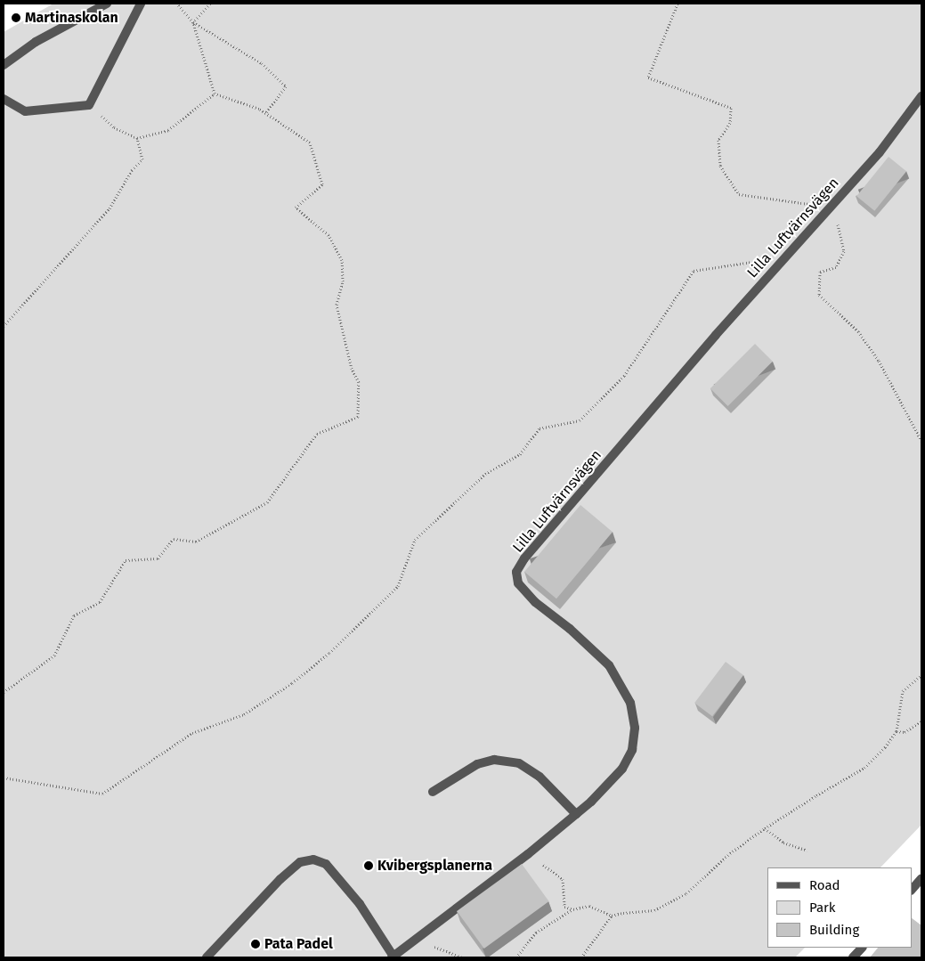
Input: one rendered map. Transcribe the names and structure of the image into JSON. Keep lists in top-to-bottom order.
{
  "streets": {
    "street": ["Lilla Luftvärnsvägen"]
  },
  "places": ["Martinaskolan", "Kvibergsplanerna", "Pata Padel"],
  "legend": ["Road", "Park", "Building"]
}
